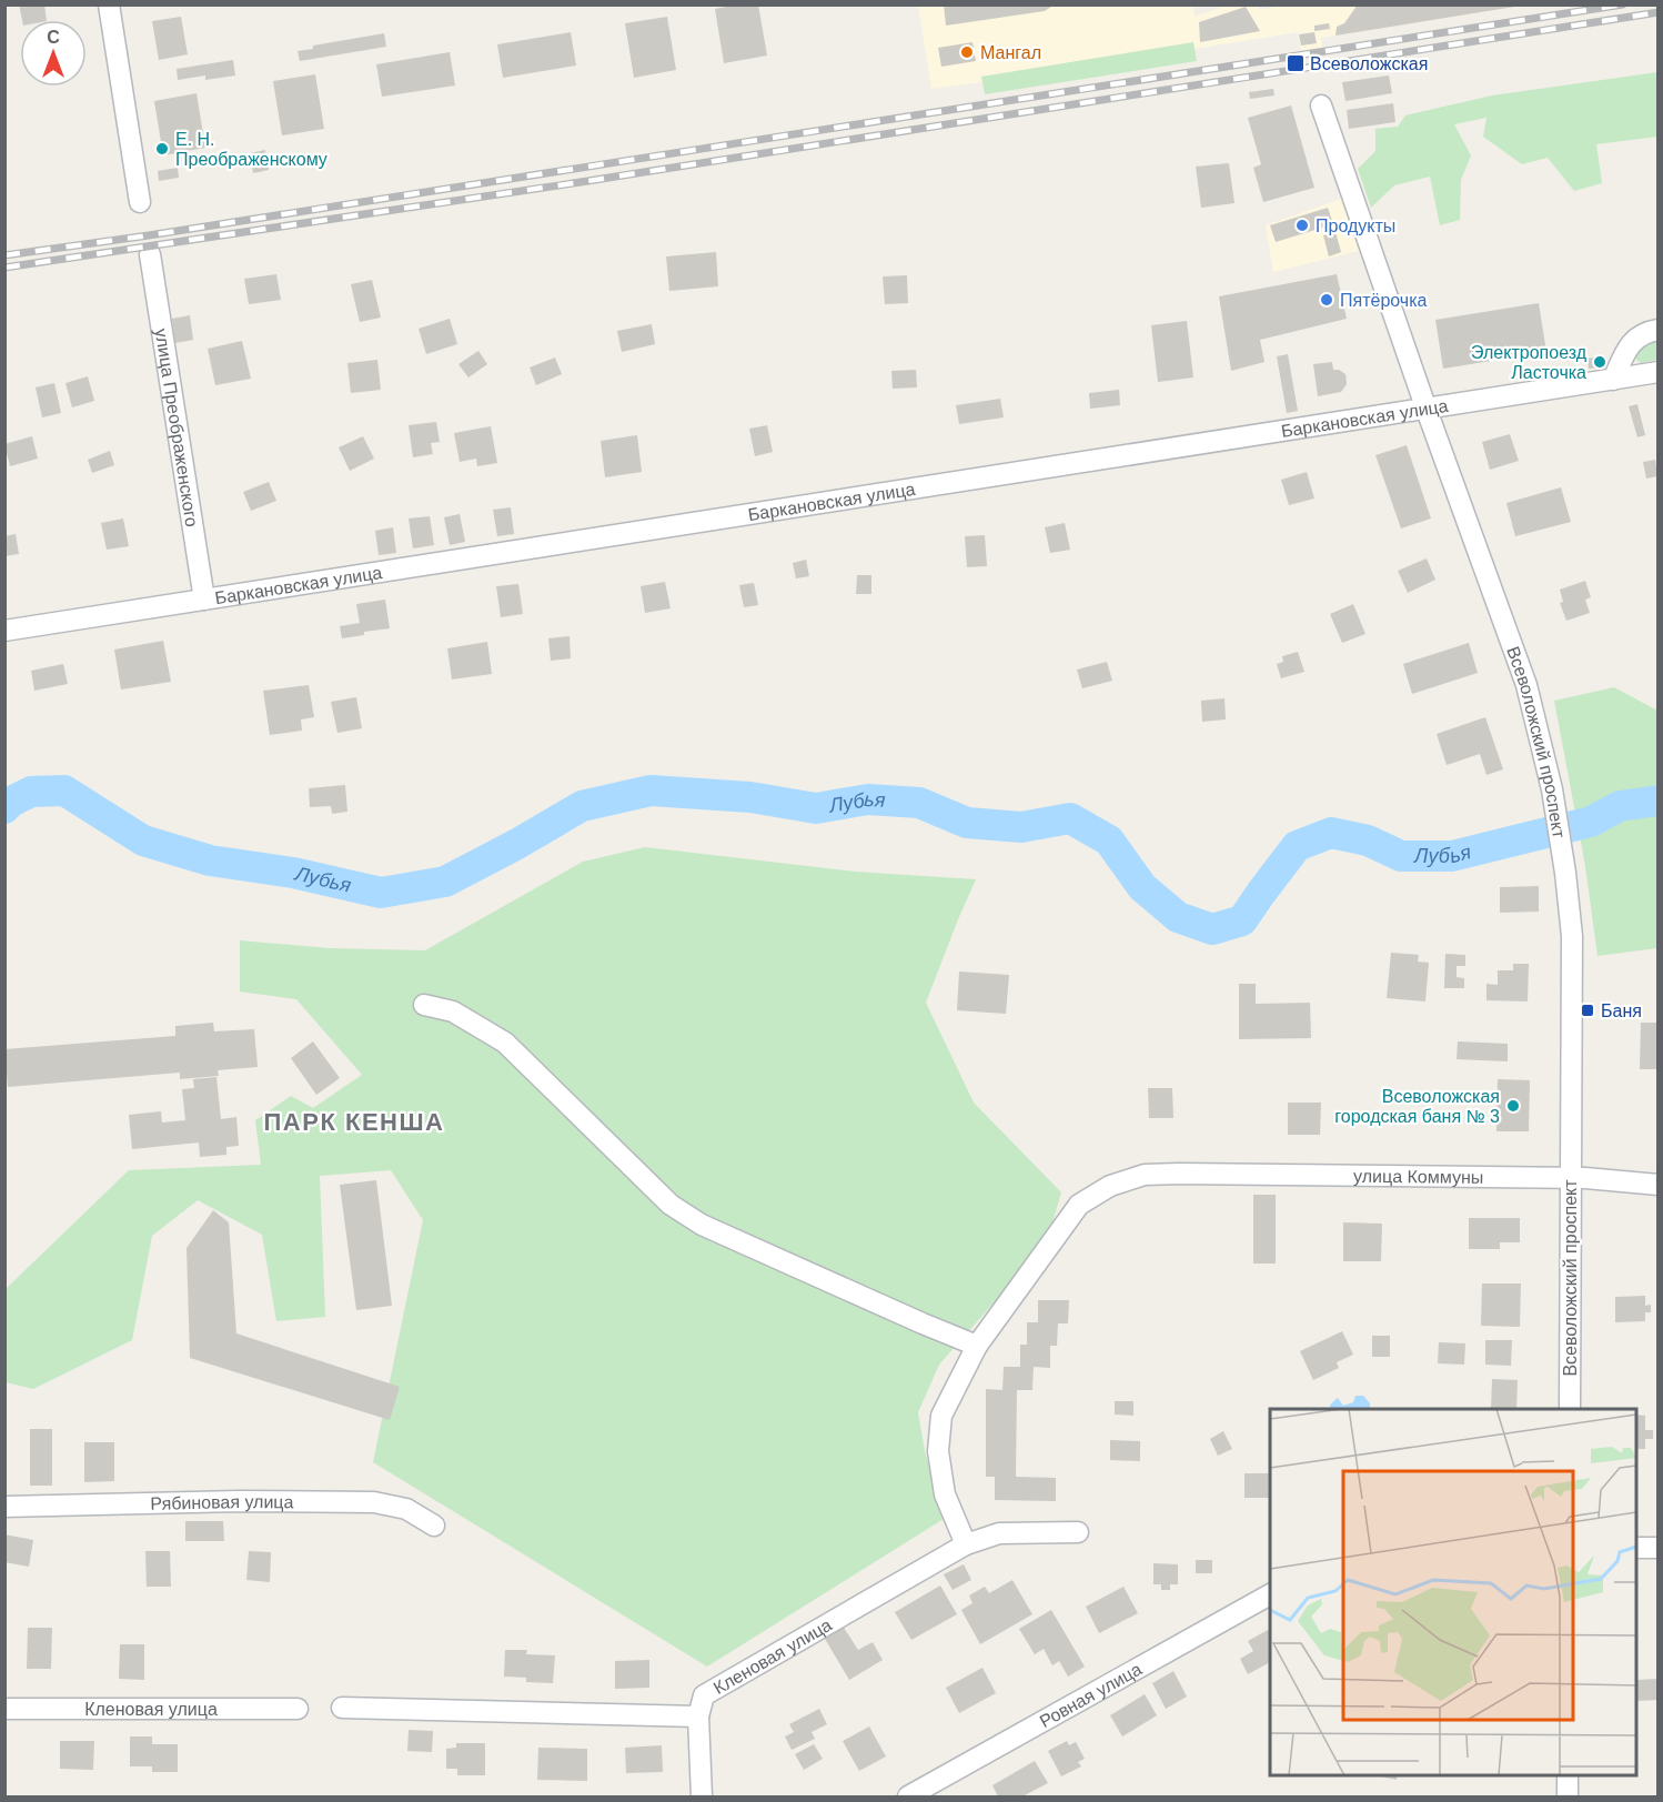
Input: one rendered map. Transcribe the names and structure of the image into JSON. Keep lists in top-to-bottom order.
{
  "streets": {
    "street": [
      "Баркановская улица",
      "улица Преображенского",
      "Всеволожский проспект",
      "улица Коммуны",
      "Рябиновая улица",
      "Кленовая улица",
      "Ровная улица"
    ]
  },
  "crossings": [
    ["Баркановская улица", "улица Преображенского"],
    ["Баркановская улица", "Всеволожский проспект"],
    ["Всеволожский проспект", "улица Коммуны"],
    ["улица Коммуны", "Кленовая улица"]
  ],
  "districts": ["ПАРК КЕНША"],
  "water": ["Лубья"],
  "places": {
    "other": [
      "Мангал",
      "Е. Н. Преображенскому",
      "Продукты",
      "Пятёрочка",
      "Электропоезд Ласточка",
      "Всеволожская городская баня № 3"
    ],
    "transit": ["Всеволожская", "Баня"]
  },
  "north": "top"
}
